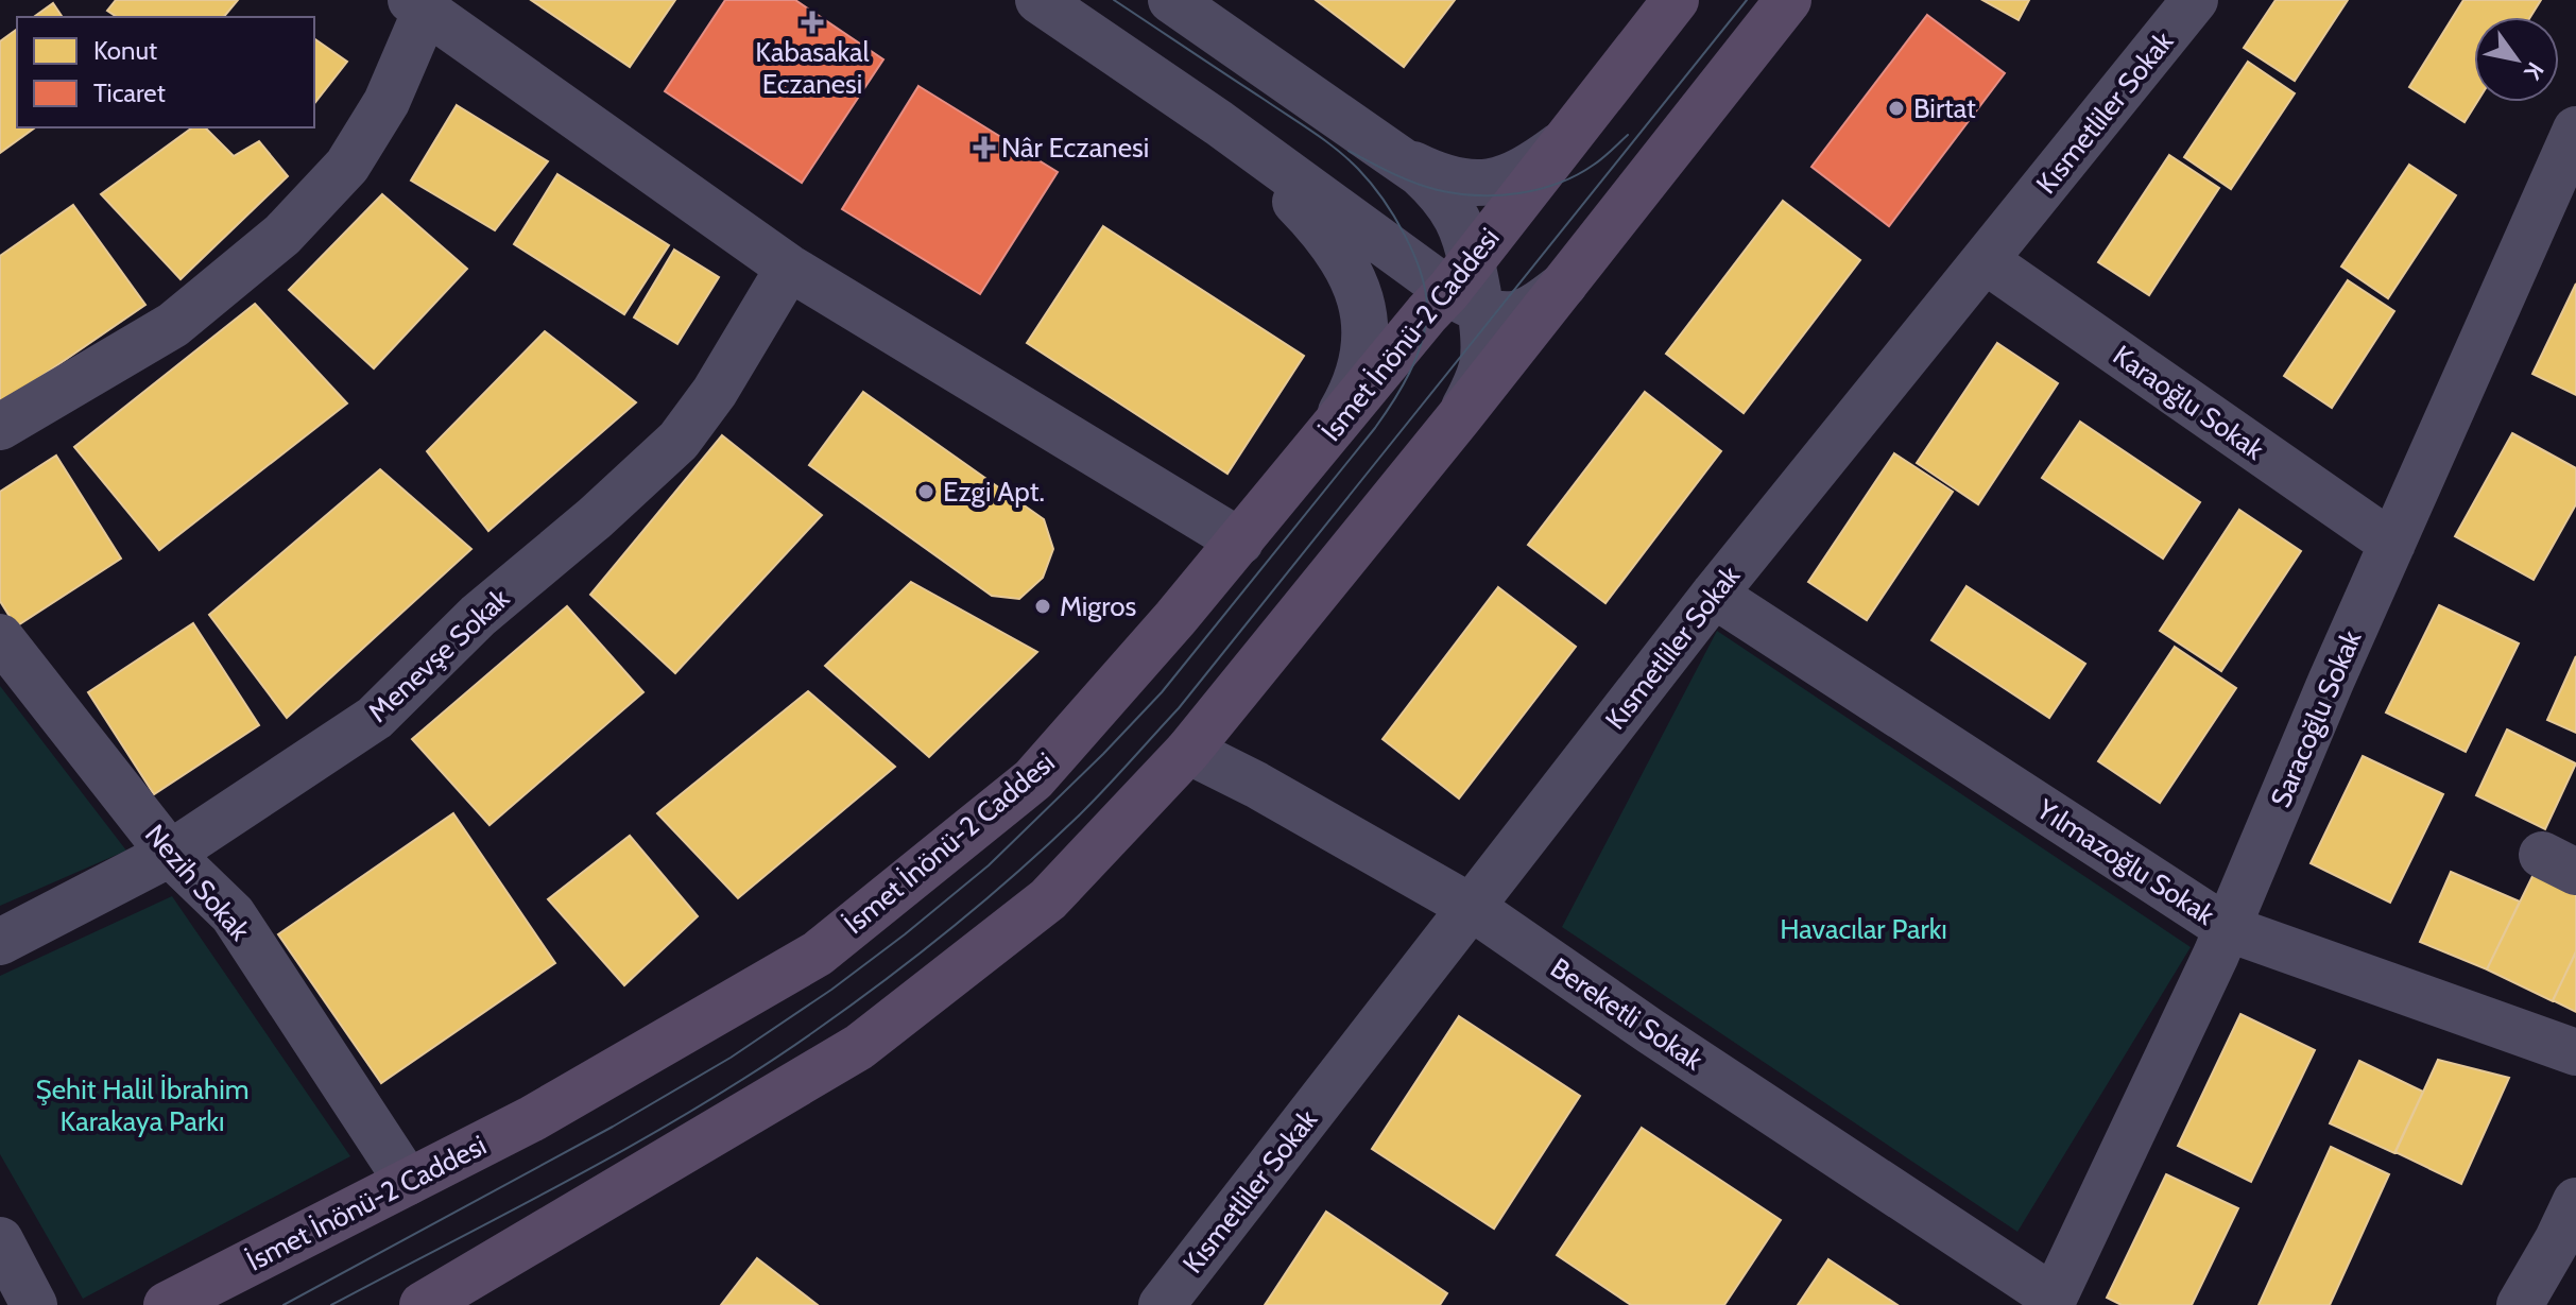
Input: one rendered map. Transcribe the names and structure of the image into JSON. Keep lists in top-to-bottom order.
{
  "streets": {
    "main road": ["İsmet İnönü-2 Caddesi"],
    "street": [
      "Kısmetliler Sokak",
      "Karaoğlu Sokak",
      "Menevşe Sokak",
      "Saracoğlu Sokak",
      "Yılmazoğlu Sokak",
      "Nezih Sokak",
      "Bereketli Sokak"
    ]
  },
  "crossings": [
    ["Kısmetliler Sokak", "Karaoğlu Sokak"],
    ["Kısmetliler Sokak", "Yılmazoğlu Sokak"],
    ["Kısmetliler Sokak", "Bereketli Sokak"],
    ["İsmet İnönü-2 Caddesi", "Nezih Sokak"],
    ["Karaoğlu Sokak", "Saracoğlu Sokak"],
    ["Menevşe Sokak", "Nezih Sokak"],
    ["Saracoğlu Sokak", "Yılmazoğlu Sokak"],
    ["Saracoğlu Sokak", "Bereketli Sokak"]
  ],
  "parks": ["Havacılar Parkı", "Şehit Halil İbrahim Karakaya Parkı"],
  "places": {
    "health": ["Kabasakal Eczanesi", "Nâr Eczanesi"],
    "other": ["Birtat", "Ezgi Apt.", "Migros"]
  },
  "legend": ["Konut", "Ticaret"],
  "north": "bottom right"
}
